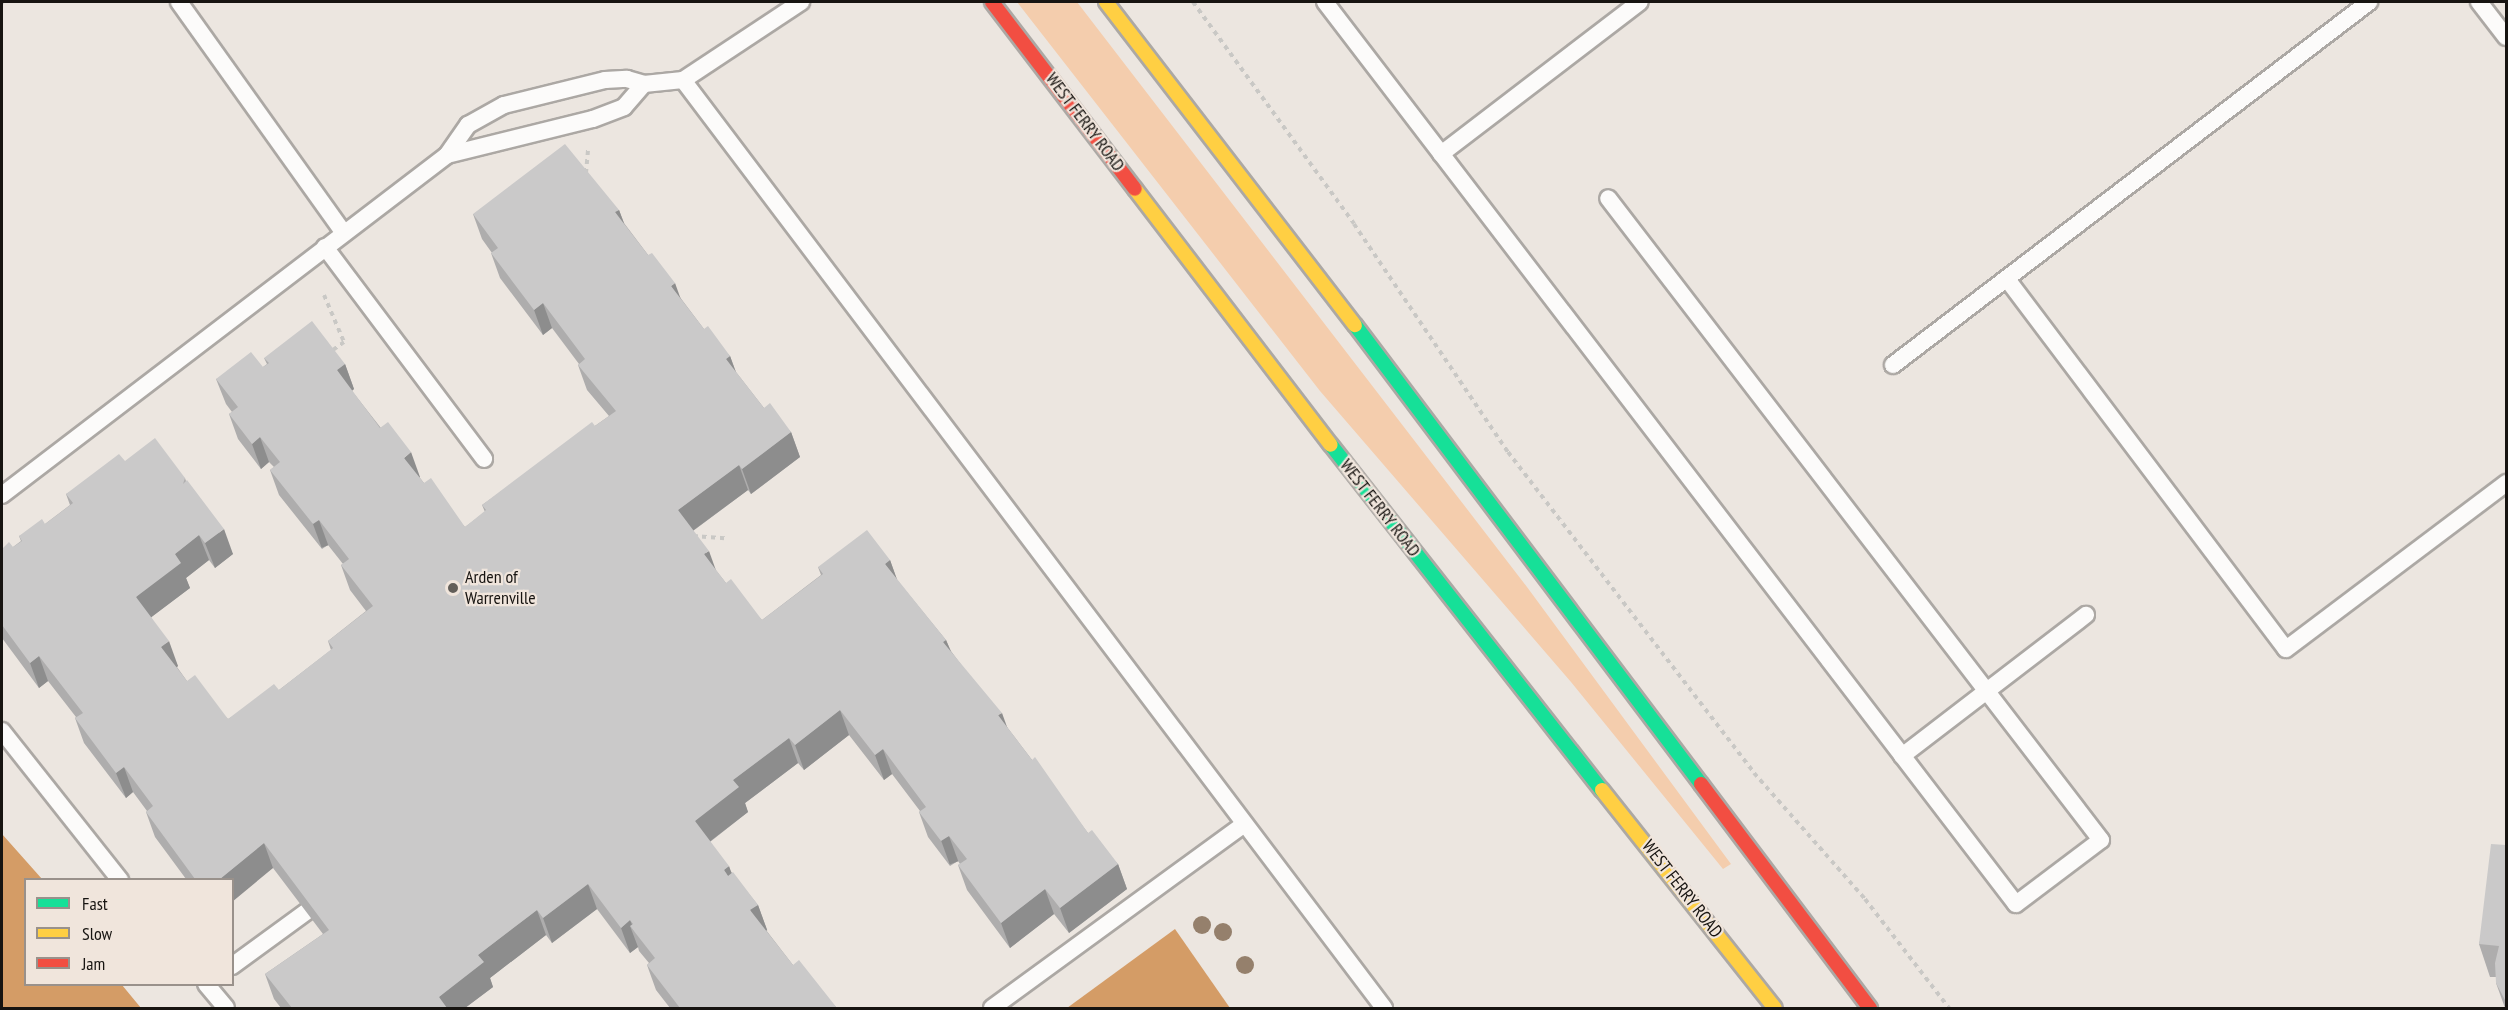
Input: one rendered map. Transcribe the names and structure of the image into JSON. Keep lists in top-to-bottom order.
{
  "streets": {
    "main road": ["WEST FERRY ROAD"]
  },
  "places": ["Arden of Warrenville"],
  "legend": ["Fast", "Slow", "Jam"]
}
